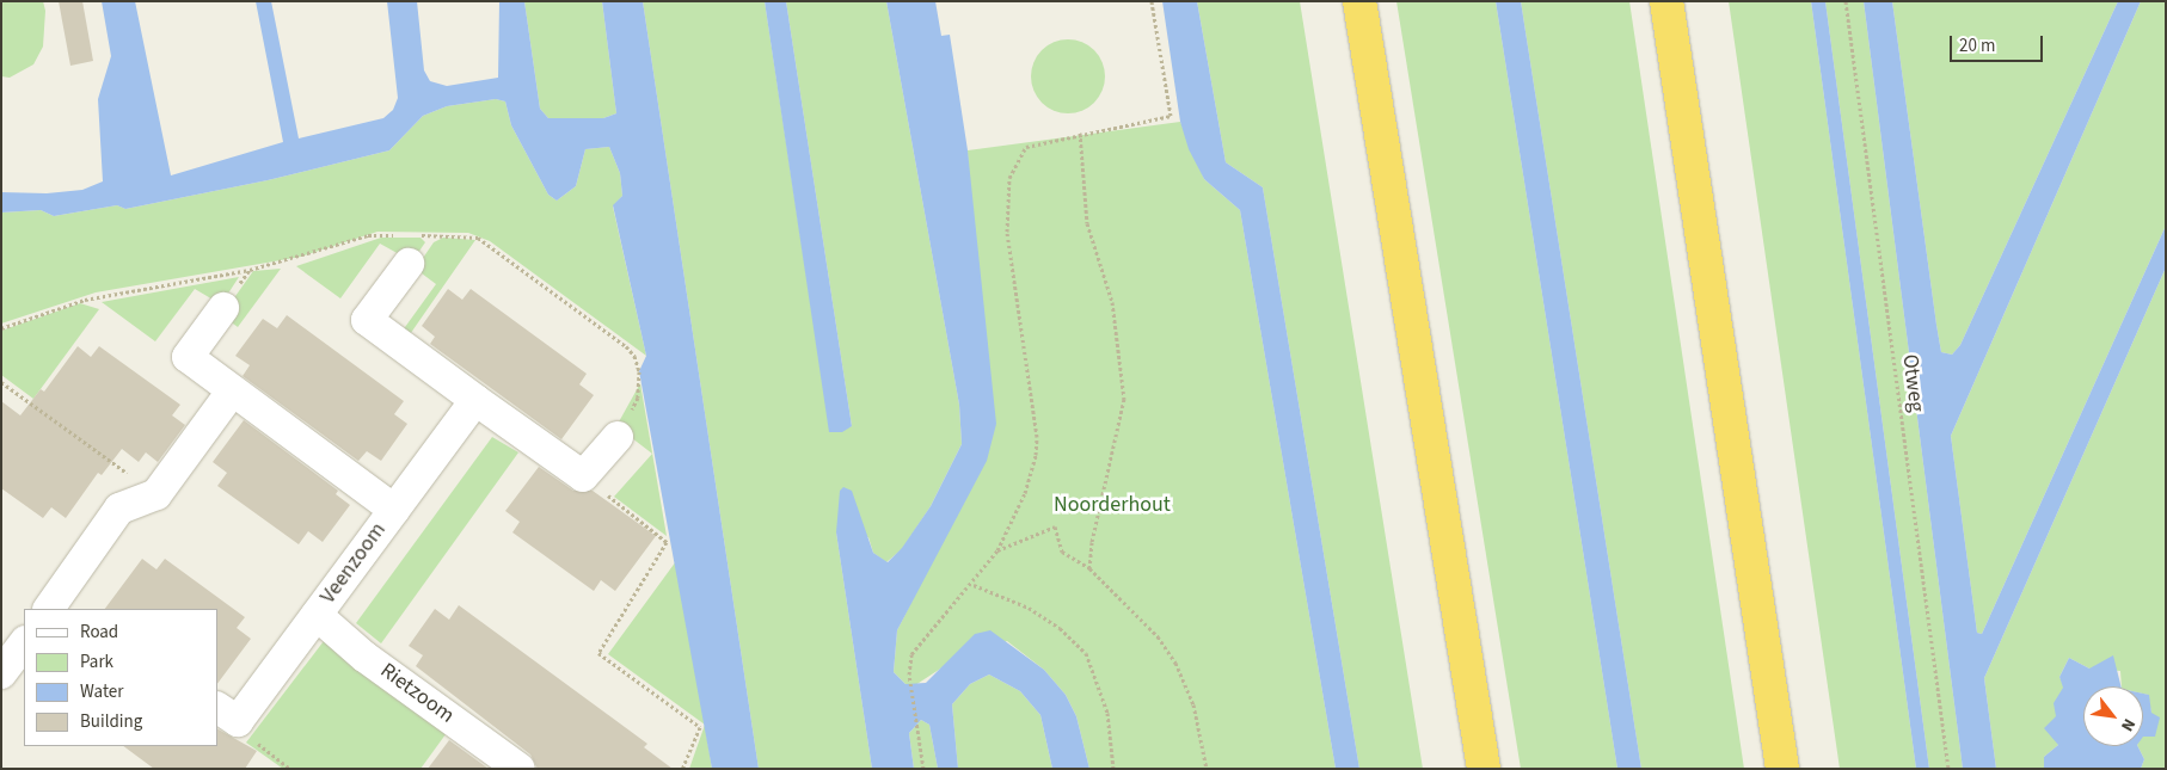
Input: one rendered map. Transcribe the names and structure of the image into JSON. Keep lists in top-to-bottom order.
{
  "streets": {
    "street": ["Veenzoom", "Rietzoom"],
    "path": ["Otweg"]
  },
  "crossings": [
    ["Veenzoom", "Rietzoom"]
  ],
  "parks": ["Noorderhout"],
  "legend": [
    "Road",
    "Park",
    "Water",
    "Building"
  ],
  "scale_bar": "20 m",
  "north": "bottom right"
}
